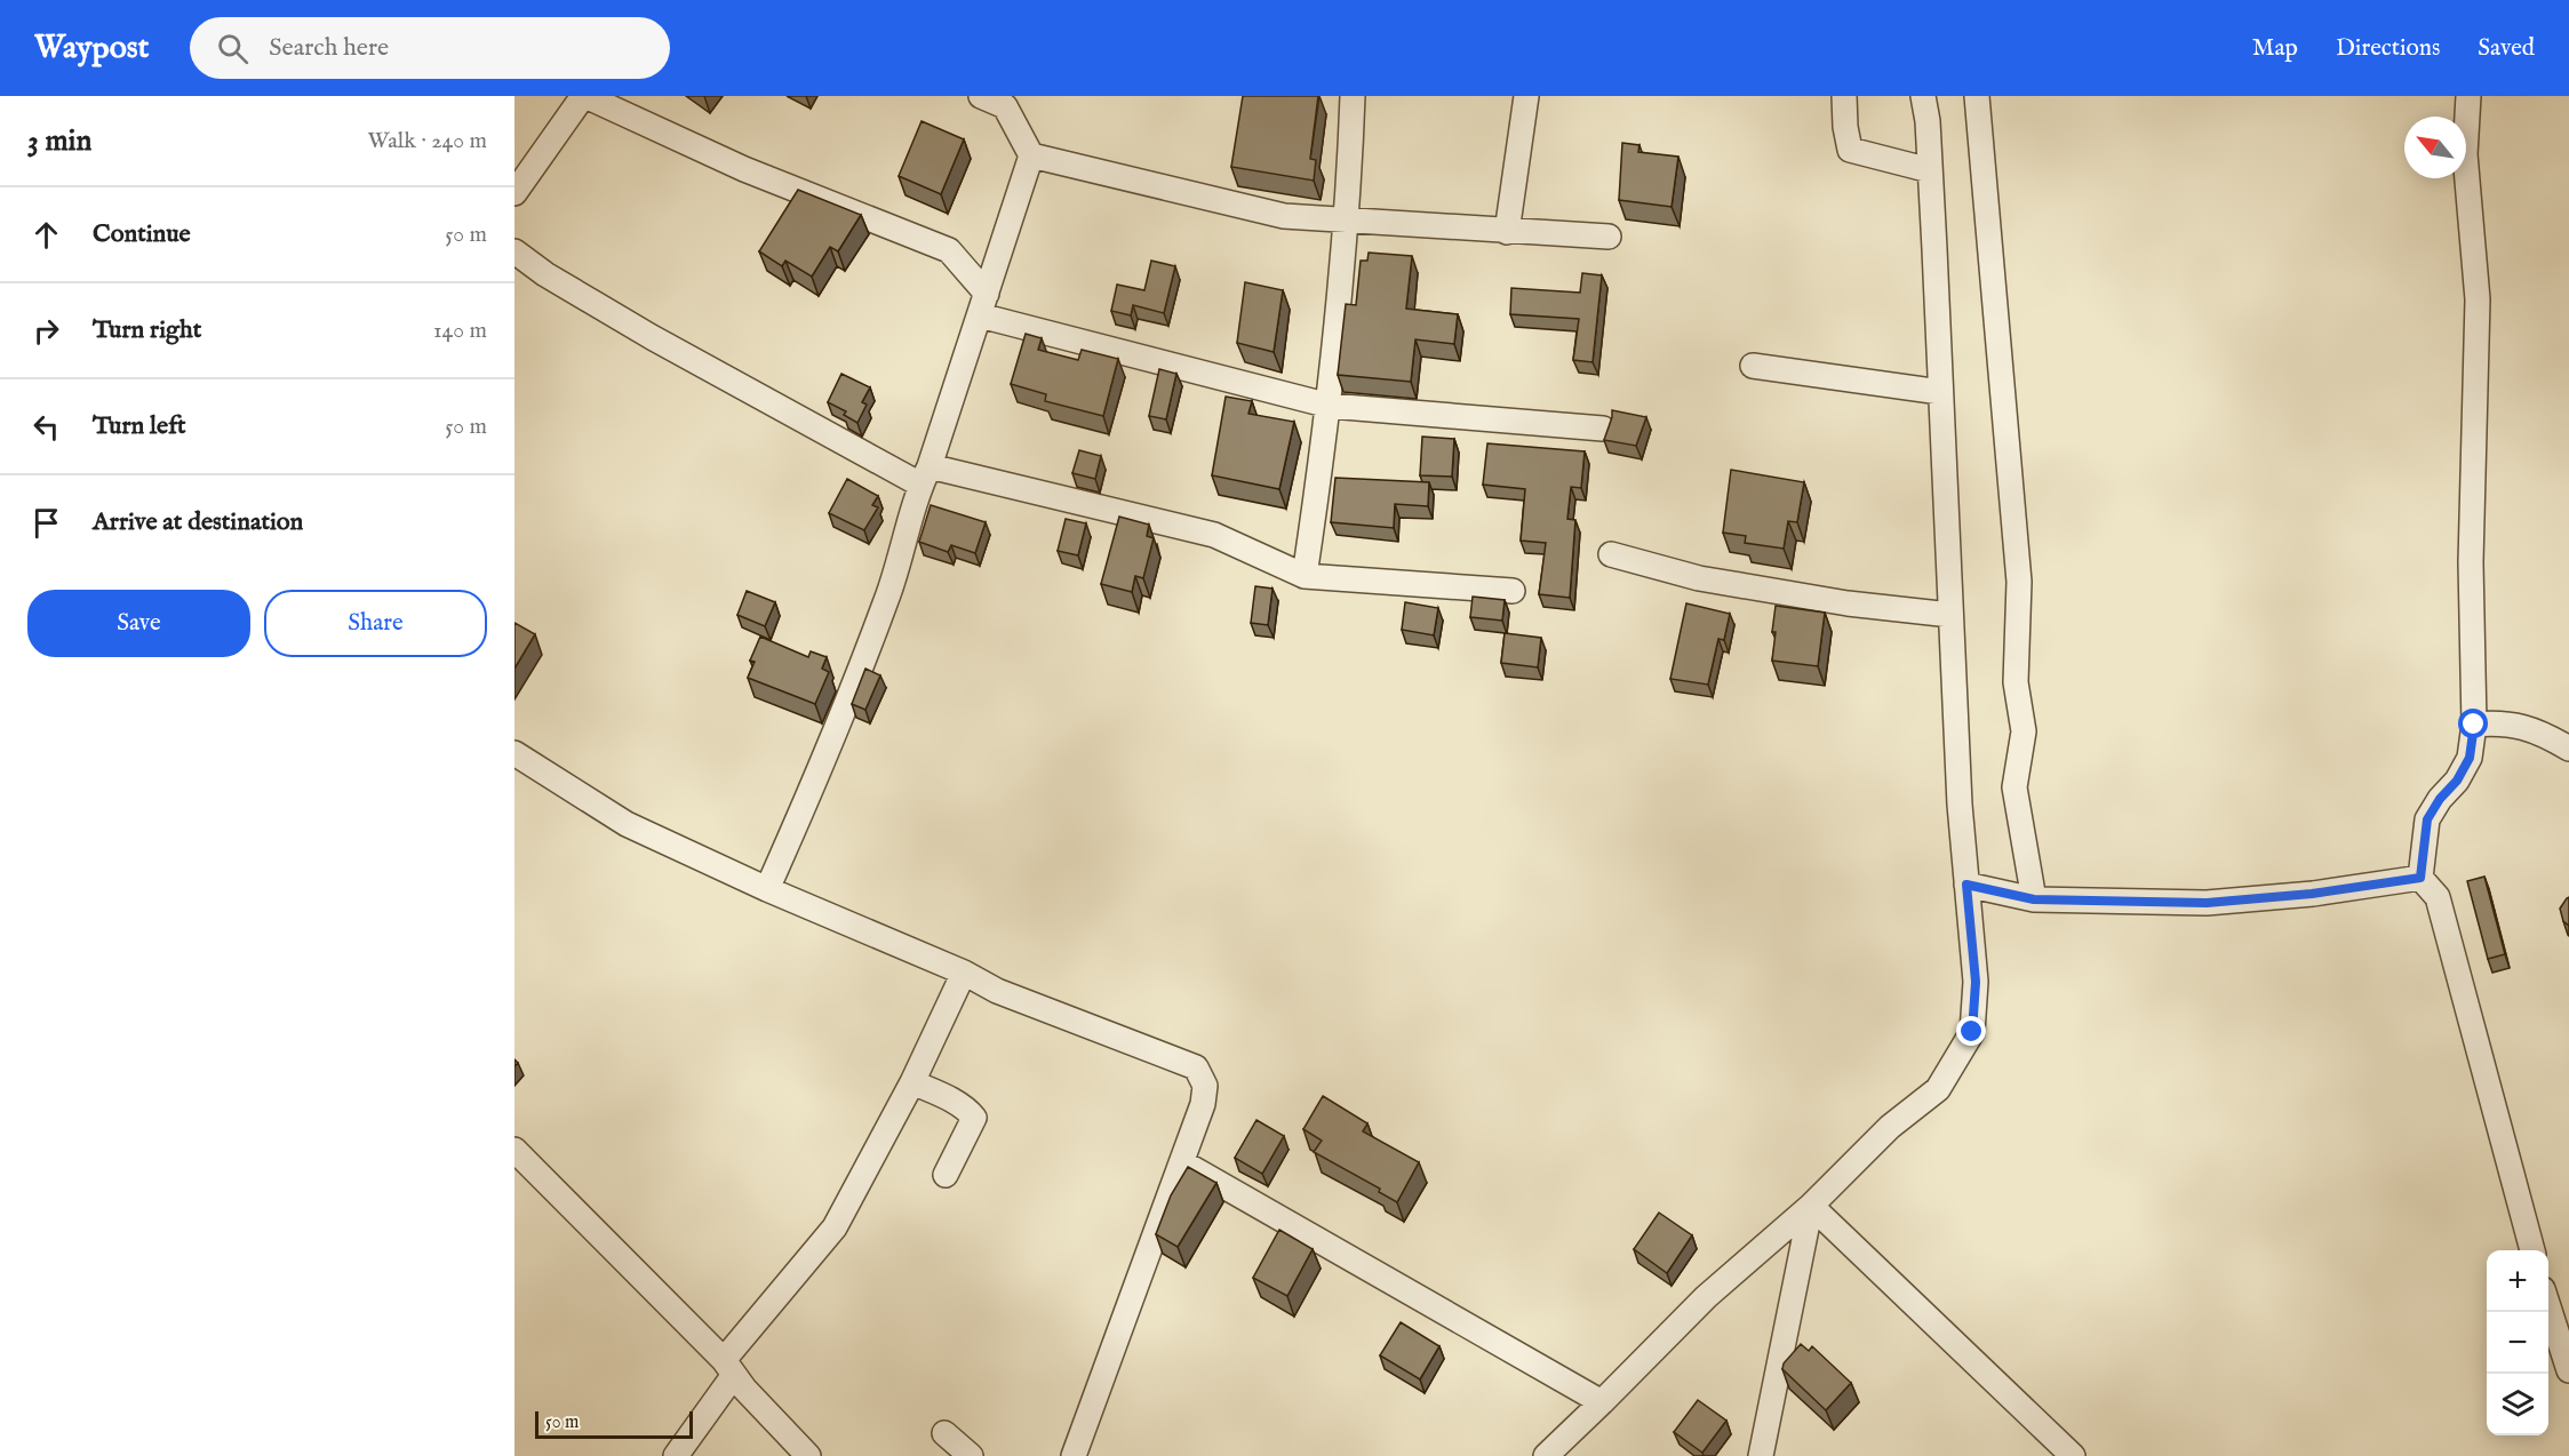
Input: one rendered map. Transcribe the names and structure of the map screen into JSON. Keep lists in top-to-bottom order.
{
  "scale_bar": "50 m",
  "north": "top left",
  "page": {
    "header": "Waypost",
    "search": "Search here",
    "nav": ["Map", "Directions", "Saved"],
    "heading": ["3 min", "Walk · 240 m"],
    "list": [
      ["Continue", "50 m"],
      ["Turn right", "140 m"],
      ["Turn left", "50 m"],
      "Arrive at destination"
    ],
    "buttons": ["Save", "Share"],
    "map_buttons": ["+", "−"],
    "scale": "50 m"
  }
}
